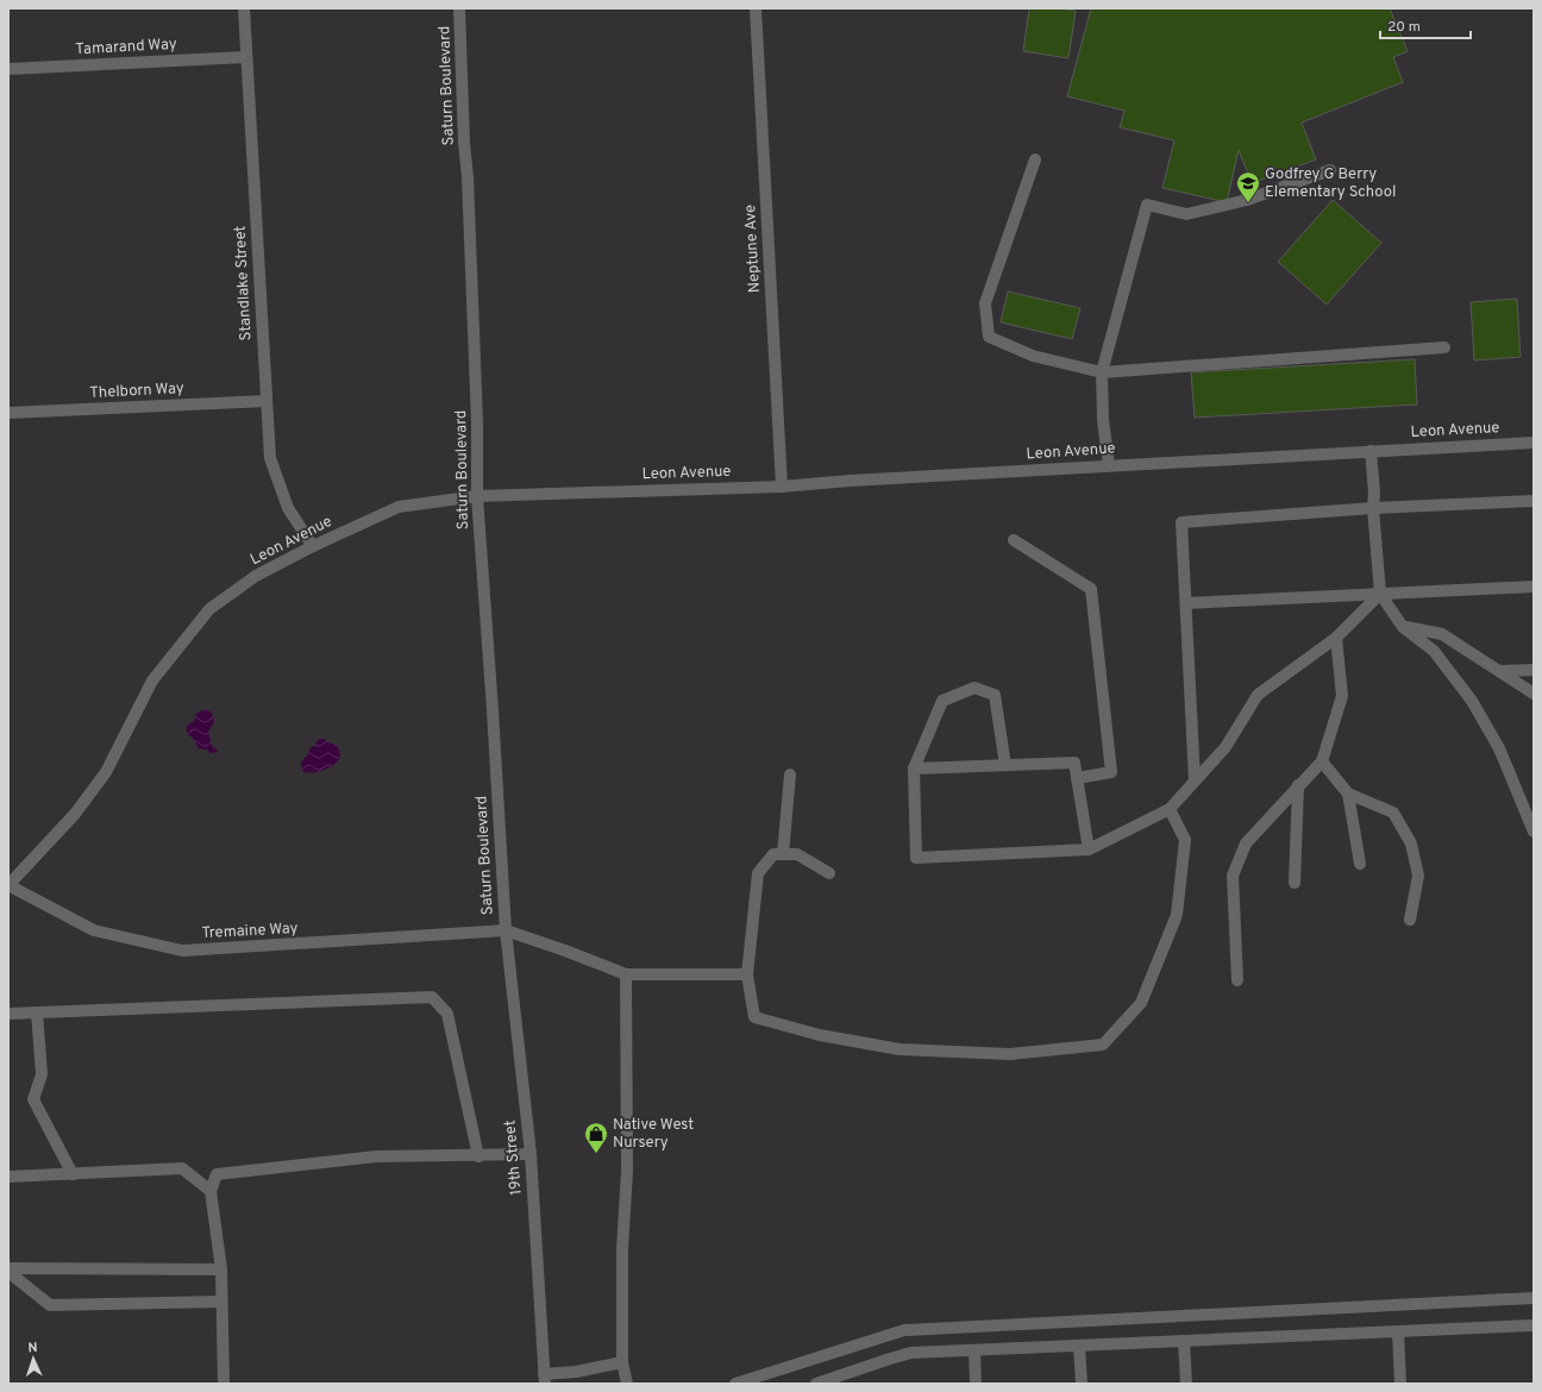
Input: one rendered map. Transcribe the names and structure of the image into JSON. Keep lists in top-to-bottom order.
{
  "streets": {
    "street": [
      "Tamarand Way",
      "Saturn Boulevard",
      "Neptune Ave",
      "Standlake Street",
      "Thelborn Way",
      "Leon Avenue",
      "Tremaine Way",
      "19th Street"
    ]
  },
  "crossings": [
    ["Tamarand Way", "Standlake Street"],
    ["Saturn Boulevard", "Leon Avenue"],
    ["Saturn Boulevard", "Tremaine Way"],
    ["Saturn Boulevard", "19th Street"],
    ["Neptune Ave", "Leon Avenue"],
    ["Standlake Street", "Thelborn Way"],
    ["Standlake Street", "Leon Avenue"],
    ["Leon Avenue", "Tremaine Way"],
    ["Tremaine Way", "19th Street"]
  ],
  "places": {
    "school or university": ["Godfrey G Berry Elementary School"],
    "shop": ["Native West Nursery"]
  },
  "scale_bar": "20 m",
  "north": "top"
}
